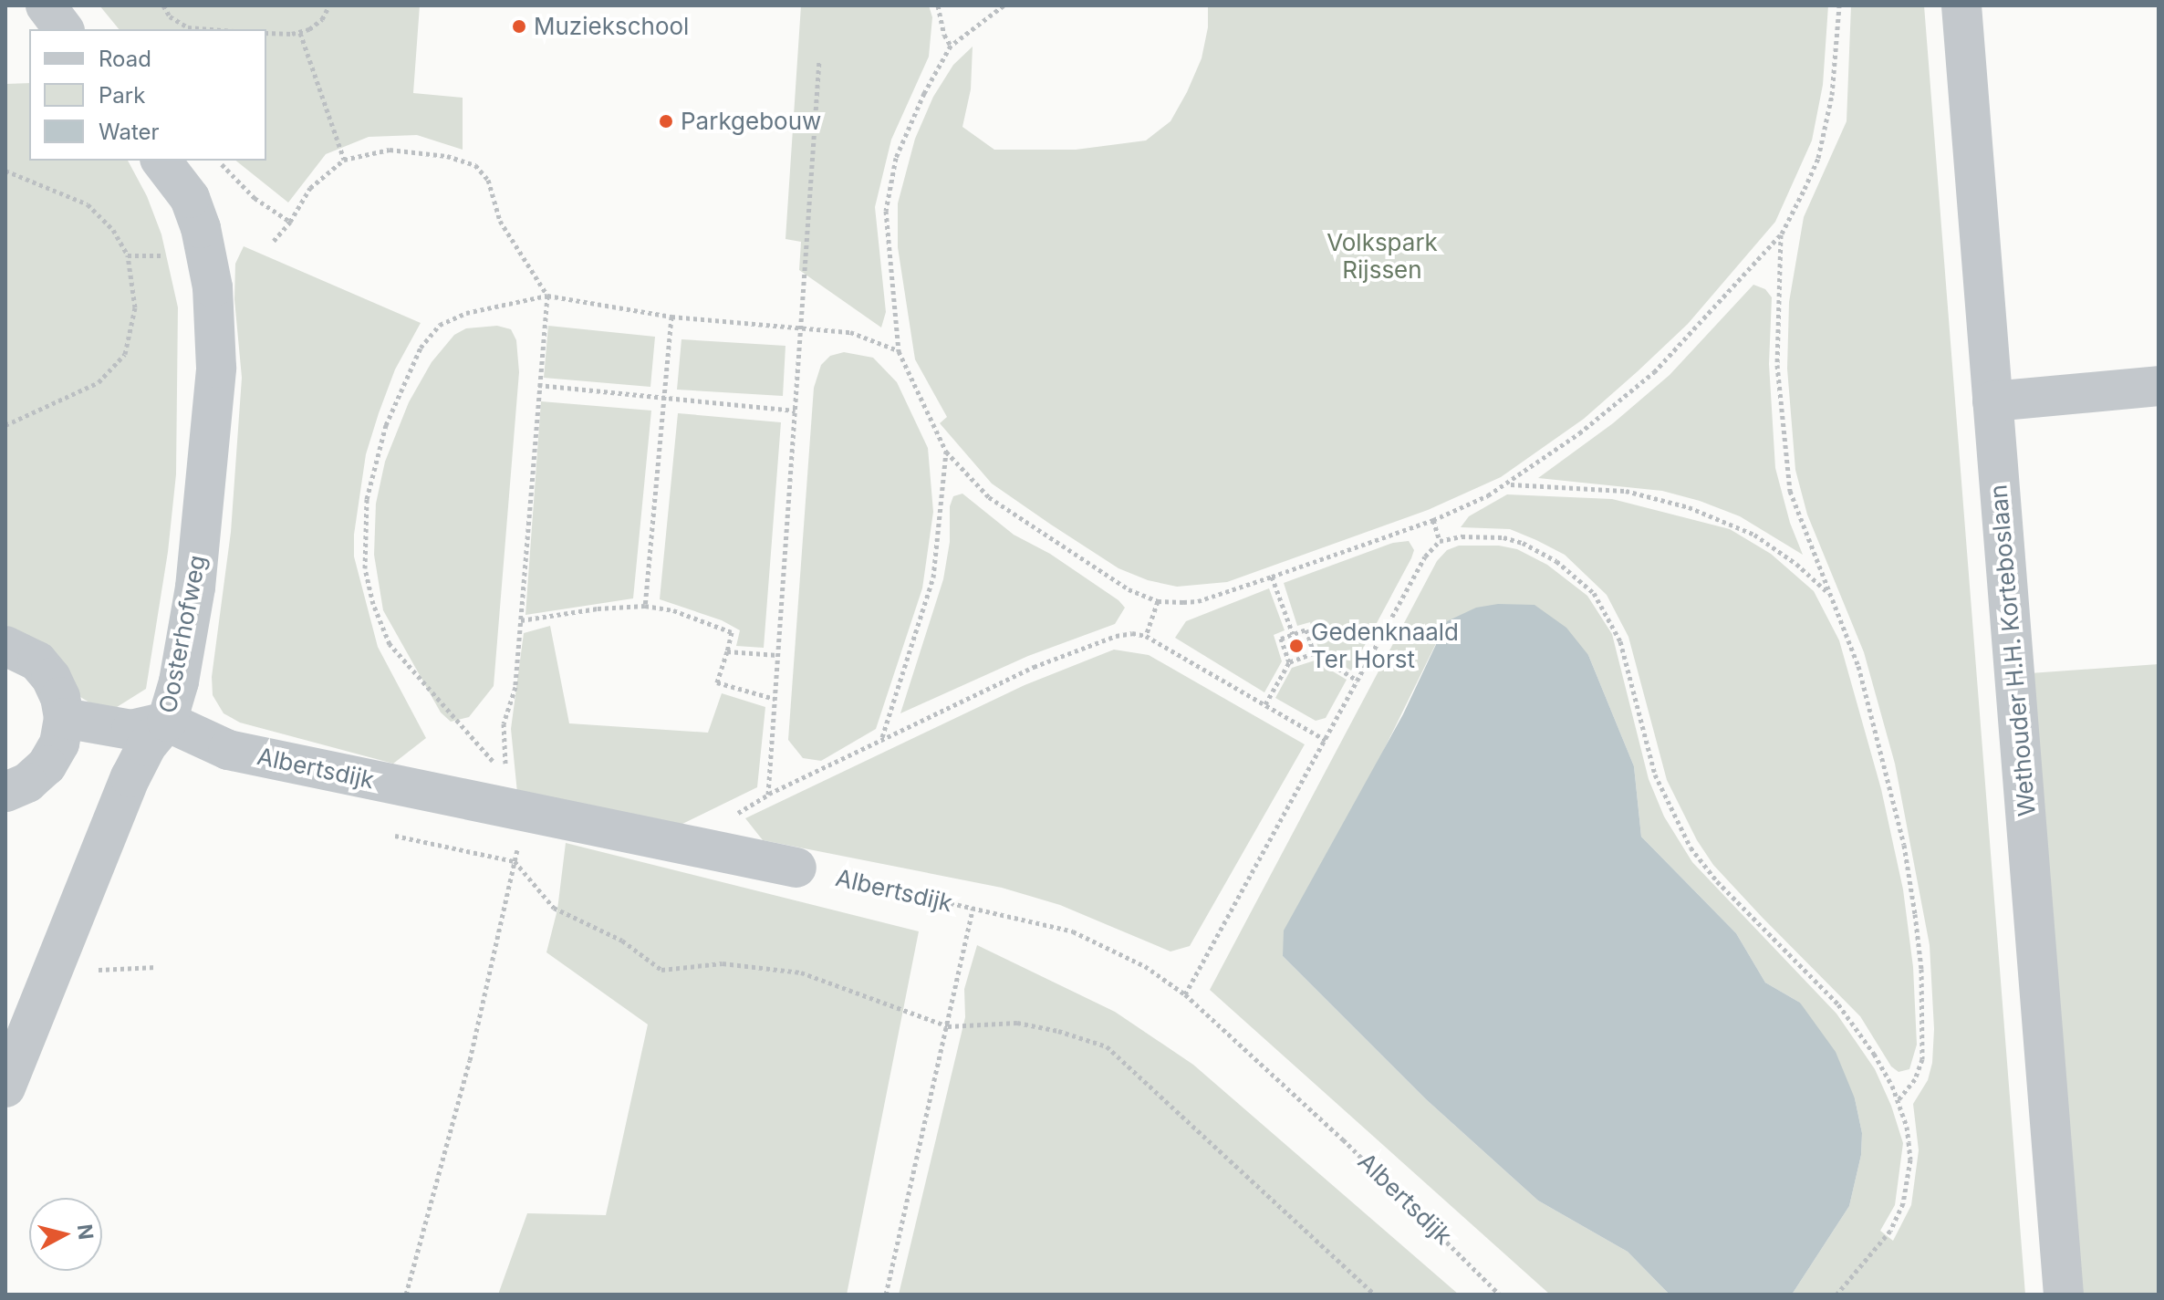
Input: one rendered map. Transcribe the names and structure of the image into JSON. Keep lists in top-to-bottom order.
{
  "streets": {
    "street": ["Oosterhofweg", "Wethouder H.H. Korteboslaan", "Albertsdijk"]
  },
  "crossings": [
    ["Oosterhofweg", "Albertsdijk"]
  ],
  "parks": ["Volkspark Rijssen"],
  "places": ["Muziekschool", "Parkgebouw", "Gedenknaald Ter Horst"],
  "legend": ["Road", "Park", "Water"],
  "north": "right"
}
